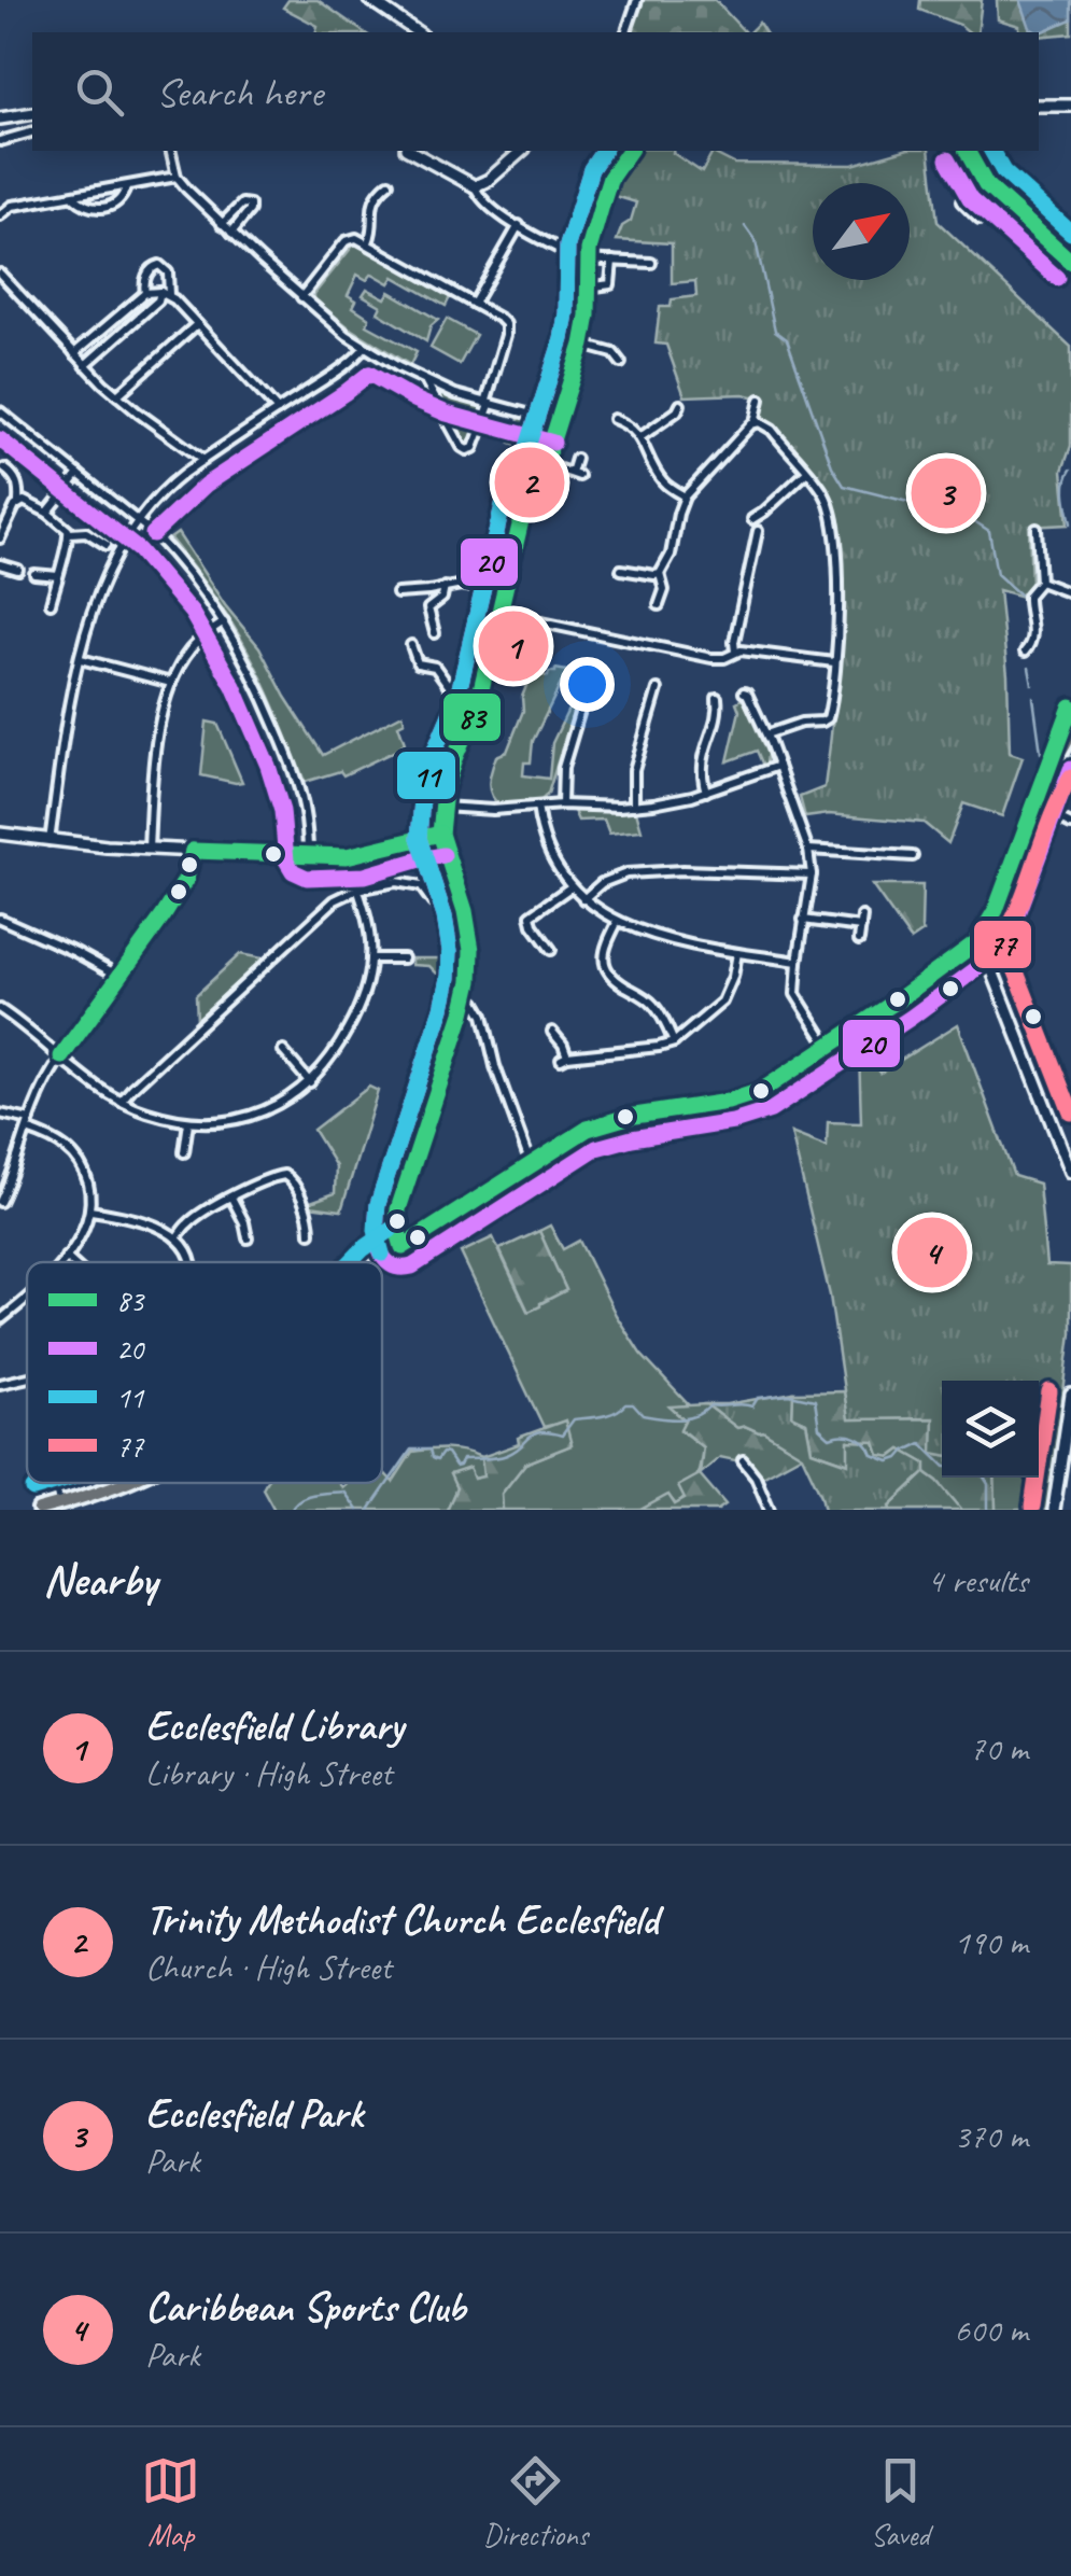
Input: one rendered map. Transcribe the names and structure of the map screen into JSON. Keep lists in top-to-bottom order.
{
  "lines": [
    "transit line 83",
    "transit line 20",
    "transit line 11",
    "transit line 77"
  ],
  "legend": [
    "83",
    "20",
    "11",
    "77"
  ],
  "north": "top right",
  "page": {
    "search": "Search here",
    "pins": [
      "2",
      "3",
      "1",
      "4"
    ],
    "heading": ["Nearby", "4 results"],
    "list": [
      {
        "mark": "1",
        "name": "Ecclesfield Library",
        "note": "Library · High Street",
        "value": "70 m"
      },
      {
        "mark": "2",
        "name": "Trinity Methodist Church Ecclesfield",
        "note": "Church · High Street",
        "value": "190 m"
      },
      {
        "mark": "3",
        "name": "Ecclesfield Park",
        "note": "Park",
        "value": "370 m"
      },
      {
        "mark": "4",
        "name": "Caribbean Sports Club",
        "note": "Park",
        "value": "600 m"
      }
    ],
    "nav": ["Map", "Directions", "Saved"]
  }
}
